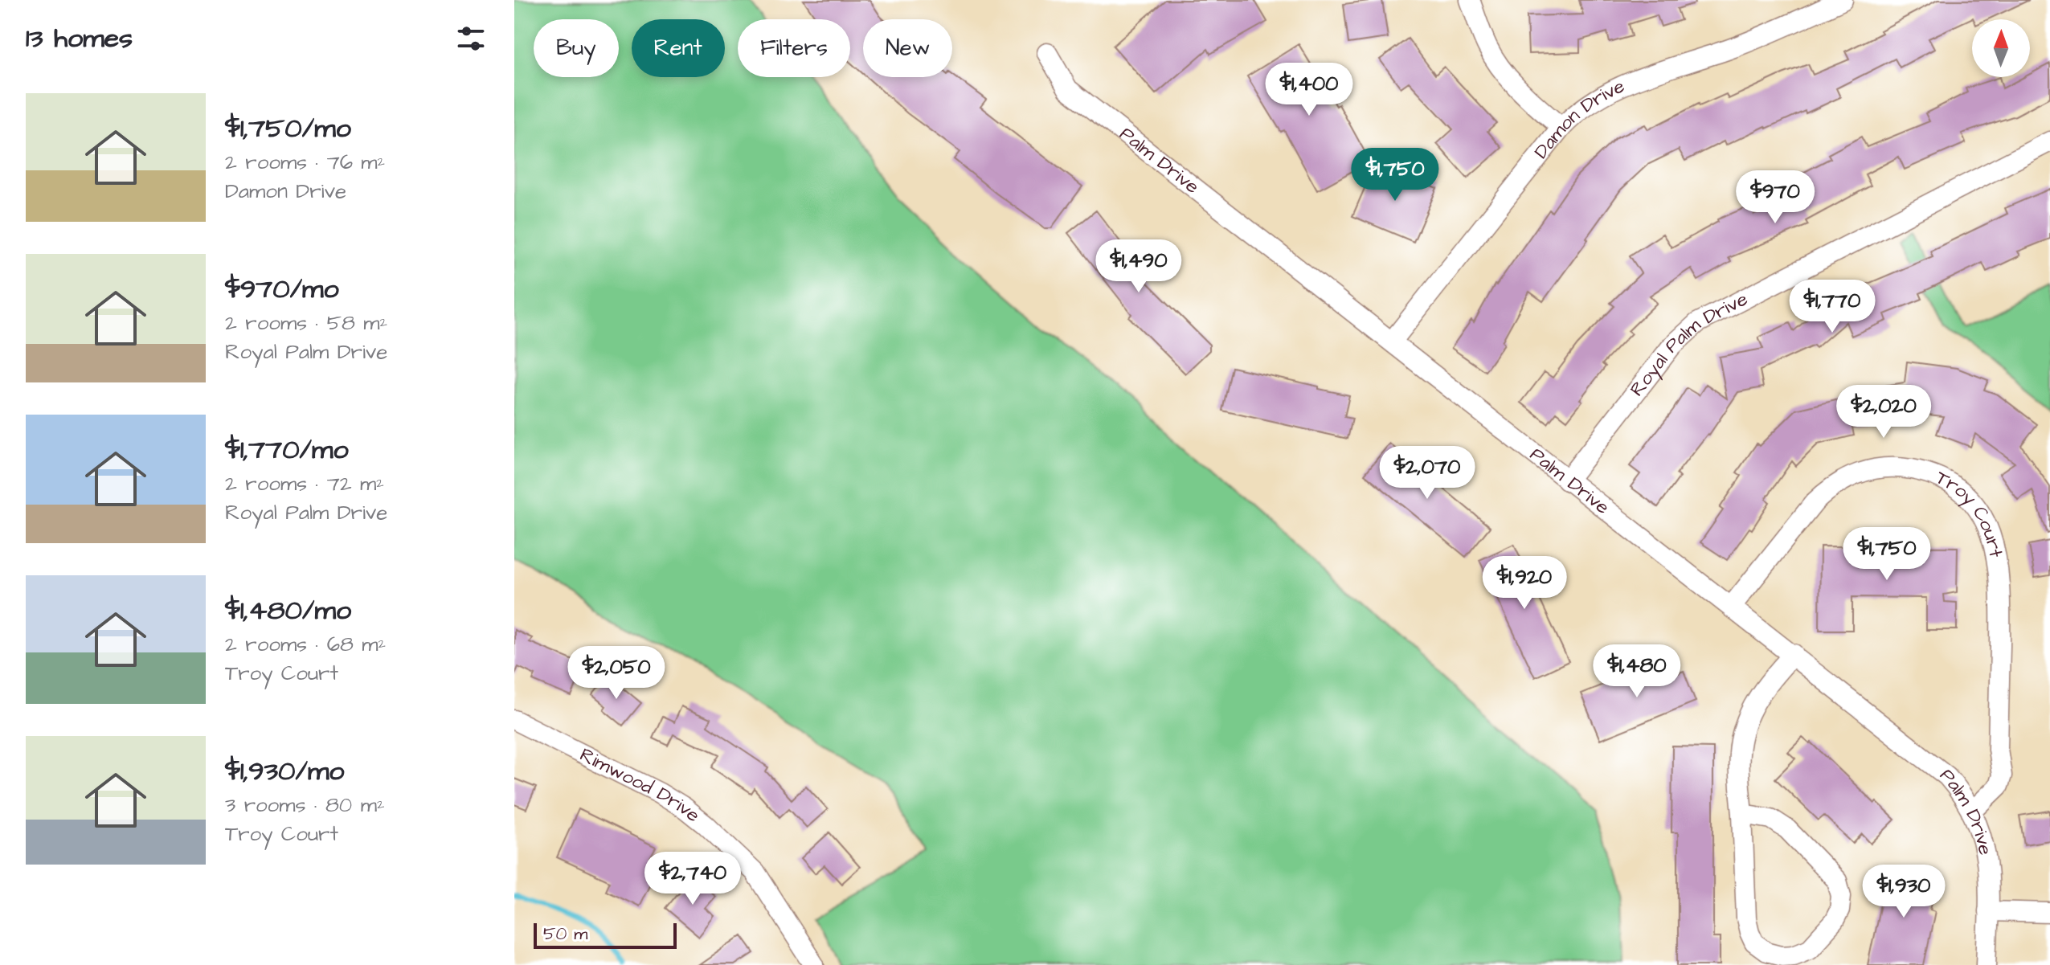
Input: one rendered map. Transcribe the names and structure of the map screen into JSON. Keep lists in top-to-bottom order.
{
  "streets": {
    "street": [
      "Damon Drive",
      "Palm Drive",
      "Royal Palm Drive",
      "Troy Court",
      "Rimwood Drive"
    ]
  },
  "crossings": [
    ["Damon Drive", "Palm Drive"],
    ["Palm Drive", "Royal Palm Drive"],
    ["Palm Drive", "Troy Court"]
  ],
  "scale_bar": "50 m",
  "north": "top",
  "page": {
    "heading": "13 homes",
    "chip": [
      "Buy",
      "Rent",
      "Filters",
      "New"
    ],
    "price": [
      "$1,400",
      "$1,750",
      "$970",
      "$1,490",
      "$1,770",
      "$2,020",
      "$2,070",
      "$1,750",
      "$1,920",
      "$1,480",
      "$2,050",
      "$2,740",
      "$1,930"
    ],
    "list": [
      {
        "name": "$1,750/mo",
        "note": "2 rooms · 76 m² · Damon Drive"
      },
      {
        "name": "$970/mo",
        "note": "2 rooms · 58 m² · Royal Palm Drive"
      },
      {
        "name": "$1,770/mo",
        "note": "2 rooms · 72 m² · Royal Palm Drive"
      },
      {
        "name": "$1,480/mo",
        "note": "2 rooms · 68 m² · Troy Court"
      },
      {
        "name": "$1,930/mo",
        "note": "3 rooms · 80 m² · Troy Court"
      }
    ],
    "scale": "50 m"
  }
}
